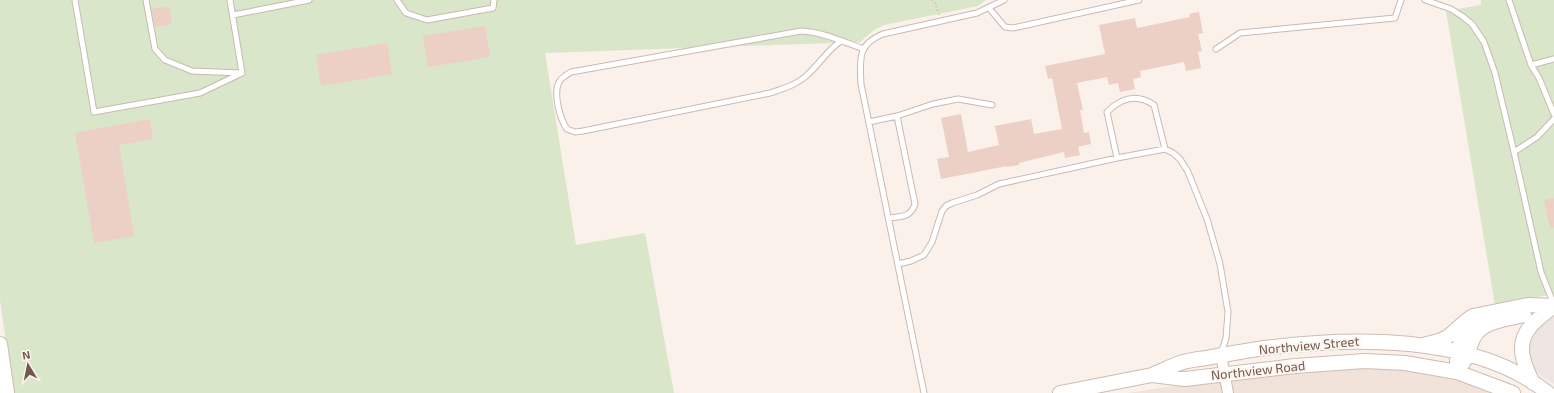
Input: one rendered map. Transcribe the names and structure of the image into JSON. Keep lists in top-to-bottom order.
{
  "streets": {
    "street": ["Northview Street", "Northview Road"]
  },
  "crossings": [
    ["Northview Street", "Northview Road"]
  ],
  "north": "top"
}
